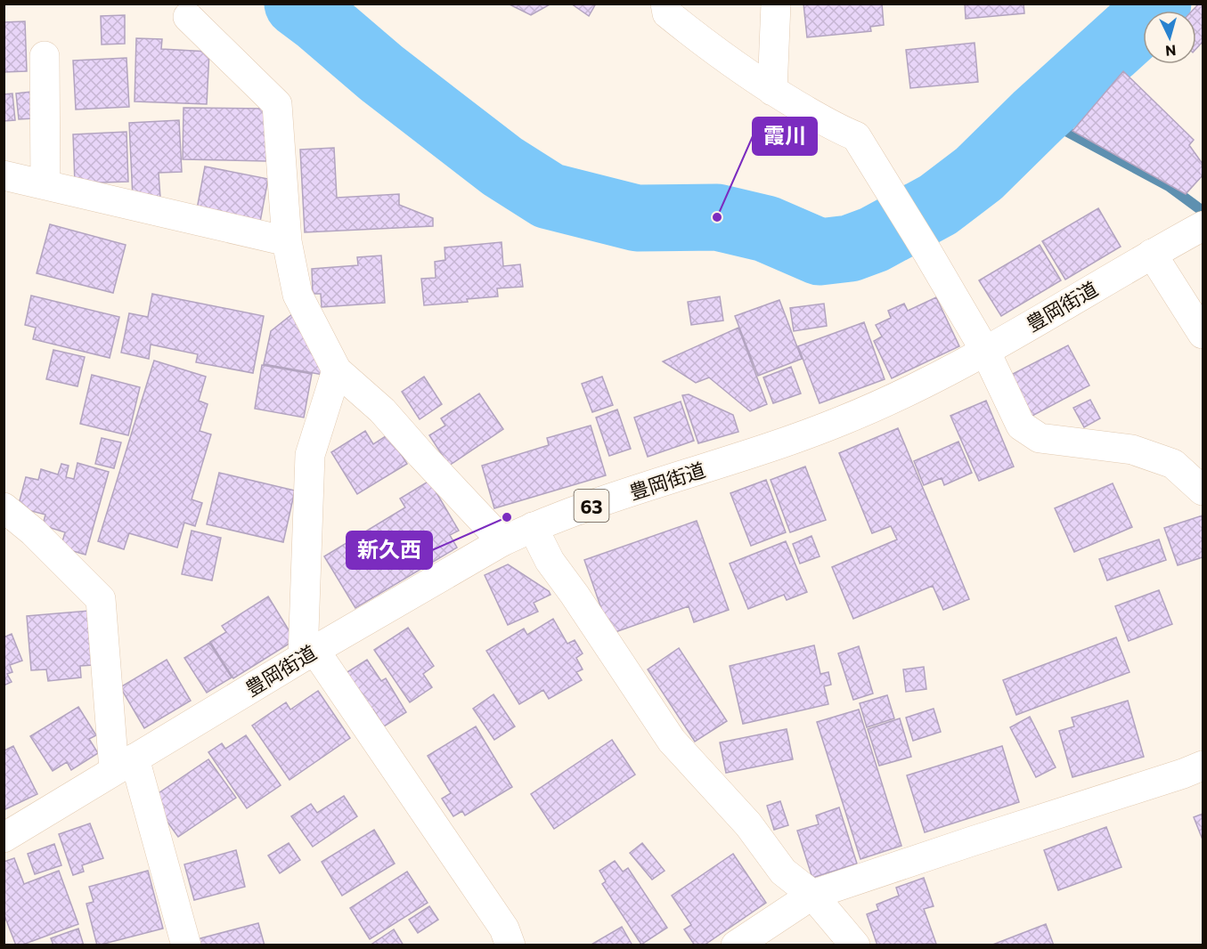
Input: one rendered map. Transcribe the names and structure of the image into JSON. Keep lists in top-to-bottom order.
{
  "streets": {
    "street": ["豊岡街道", "63"]
  },
  "places": ["霞川", "新久西"],
  "north": "bottom"
}
